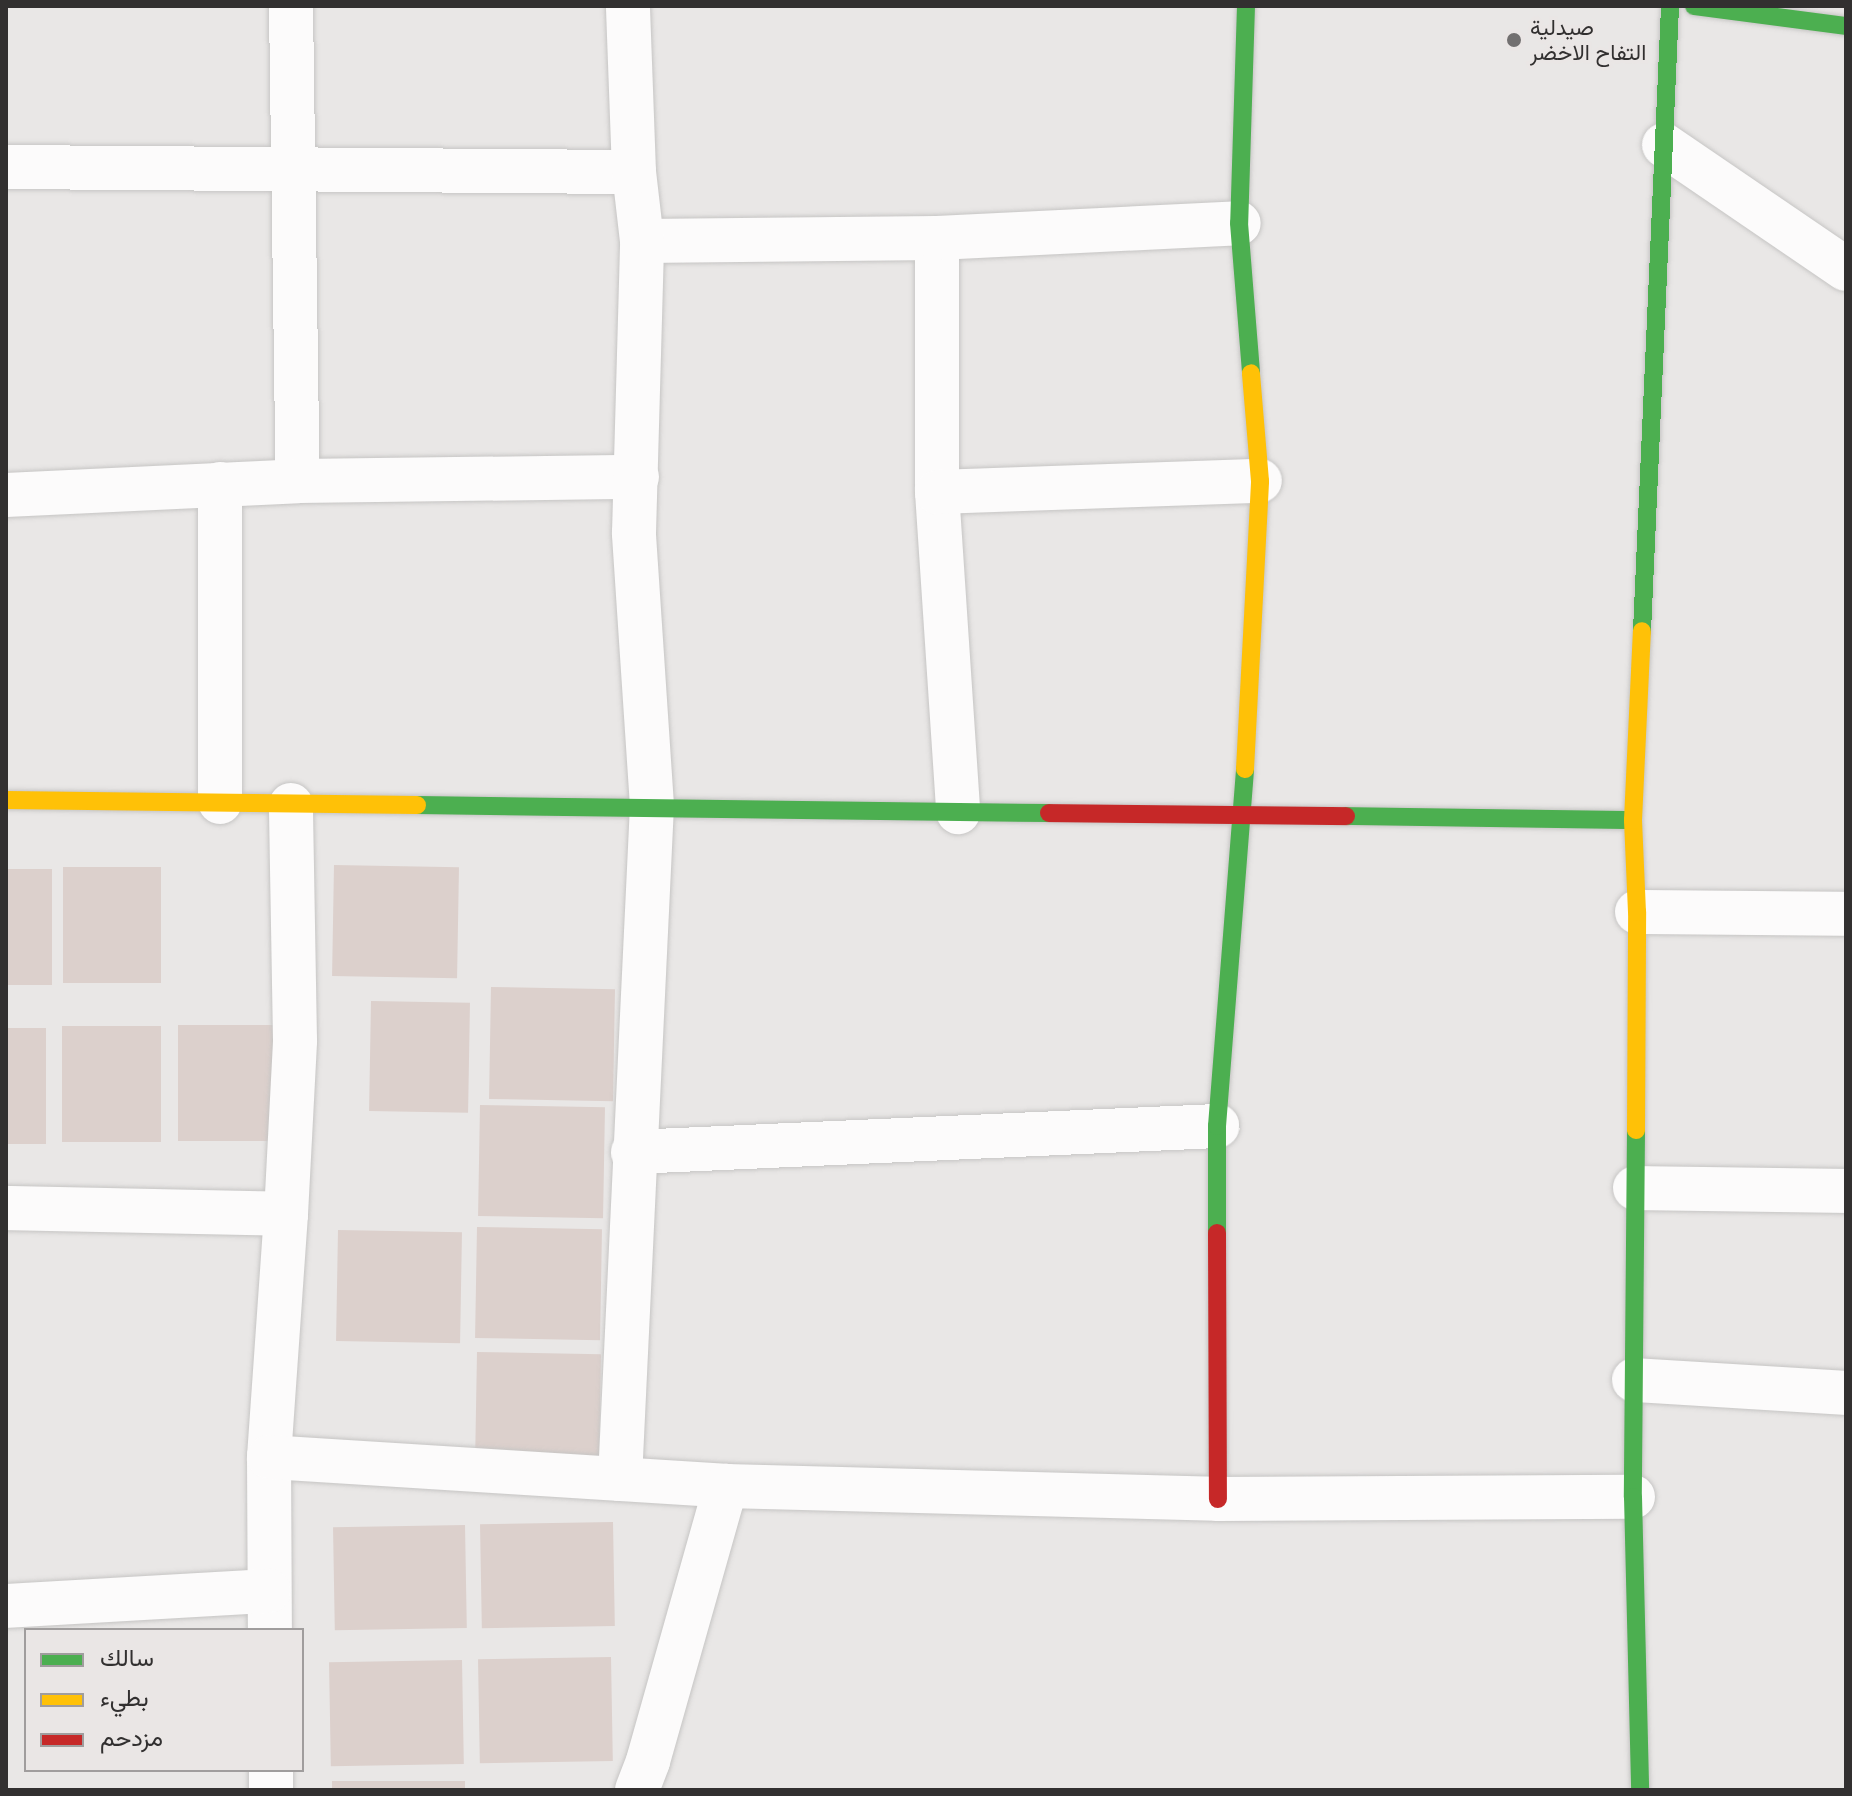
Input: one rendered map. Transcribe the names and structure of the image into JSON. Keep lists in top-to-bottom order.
{
  "places": ["صيدلية التفاح الاخضر"],
  "legend": ["سالك", "بطيء", "مزدحم"]
}
